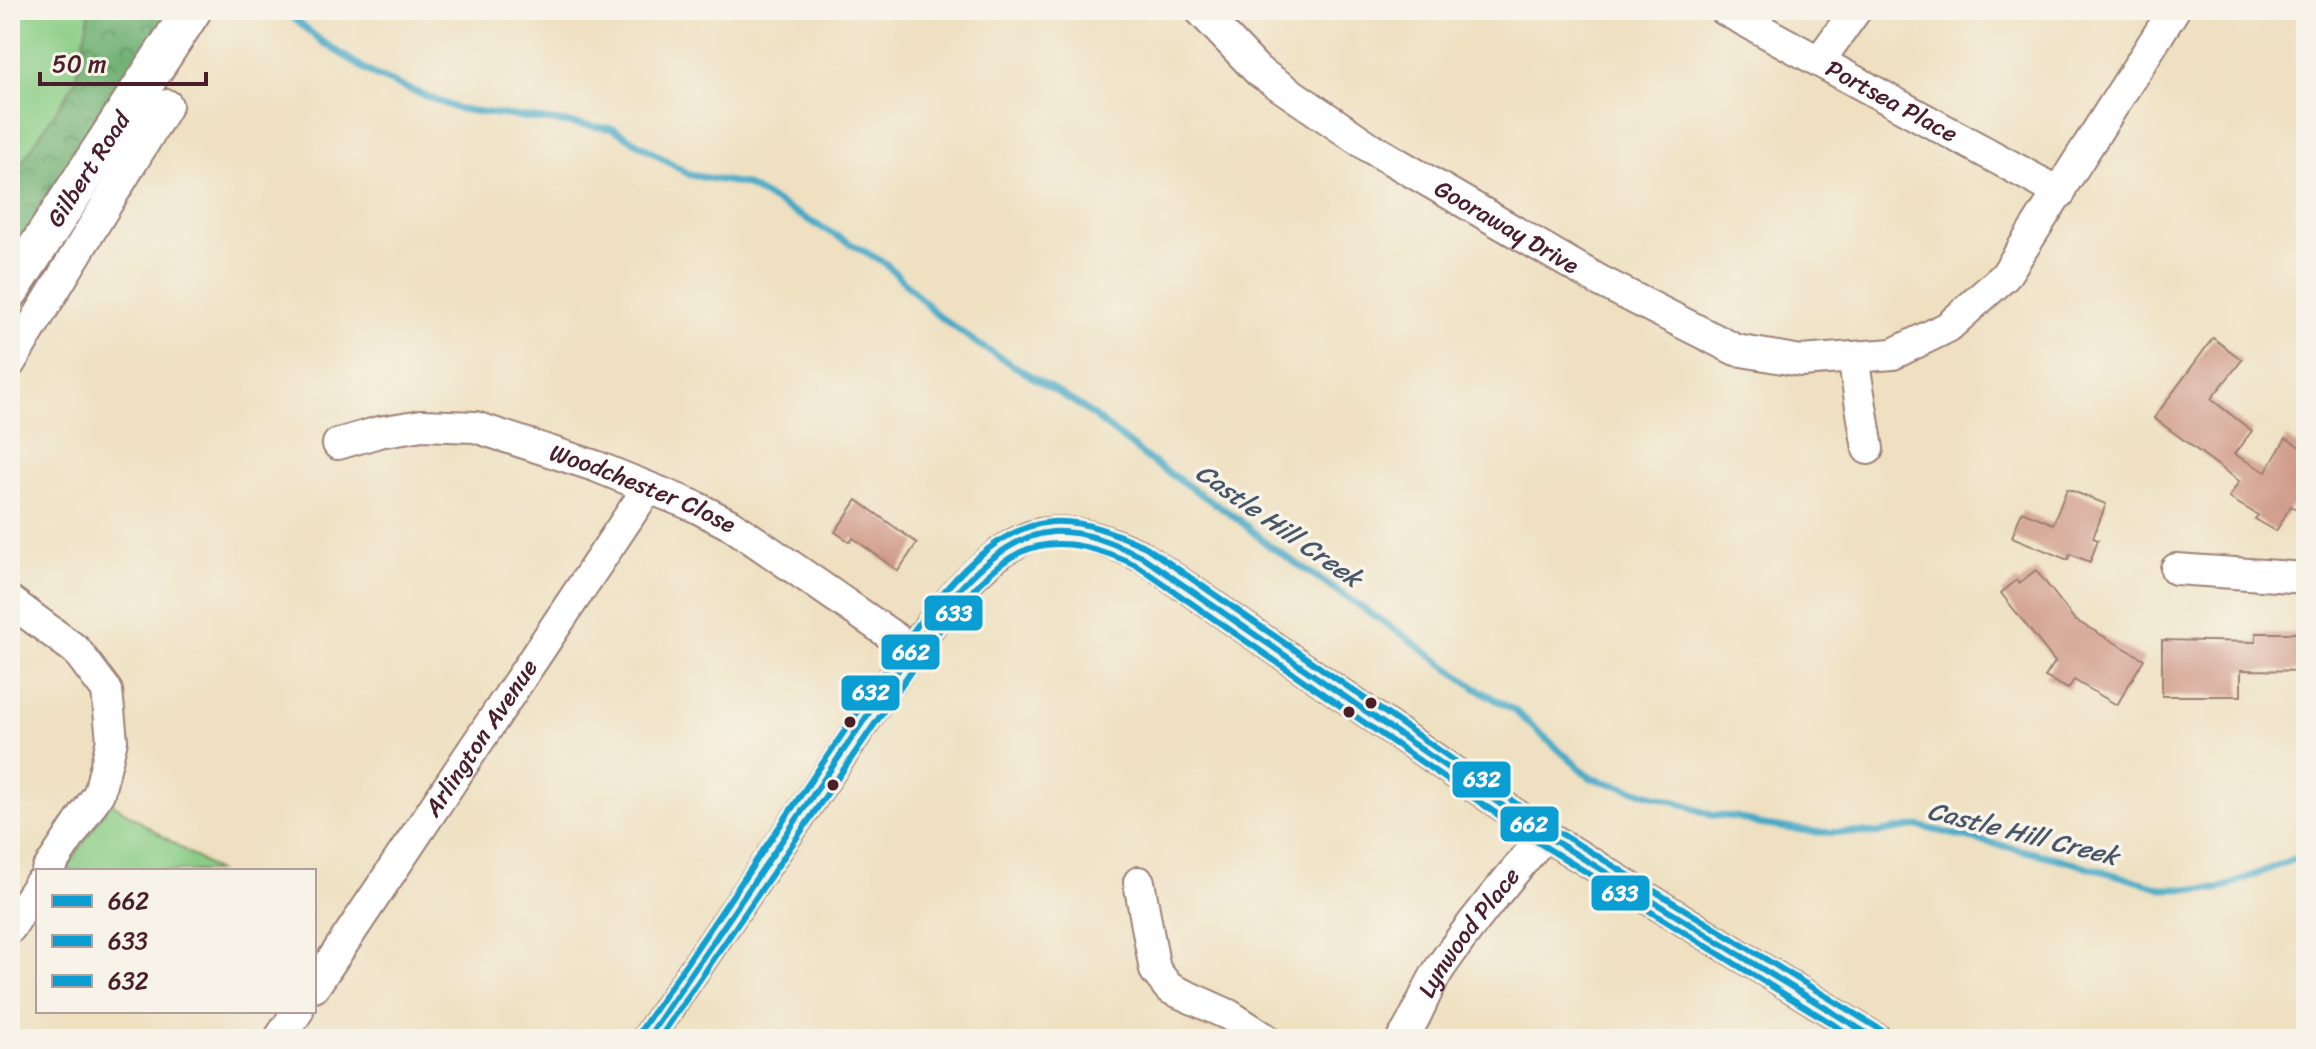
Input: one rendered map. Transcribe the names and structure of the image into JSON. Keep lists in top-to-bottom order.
{
  "streets": {
    "main road": ["Gilbert Road"],
    "street": [
      "Portsea Place",
      "Gooraway Drive",
      "Woodchester Close",
      "Arlington Avenue",
      "Lynwood Place"
    ]
  },
  "crossings": [
    ["Portsea Place", "Gooraway Drive"],
    ["Woodchester Close", "Arlington Avenue"]
  ],
  "water": ["Castle Hill Creek"],
  "lines": ["transit line 632", "transit line 662", "transit line 633"],
  "legend": ["662", "633", "632"],
  "scale_bar": "50 m"
}
